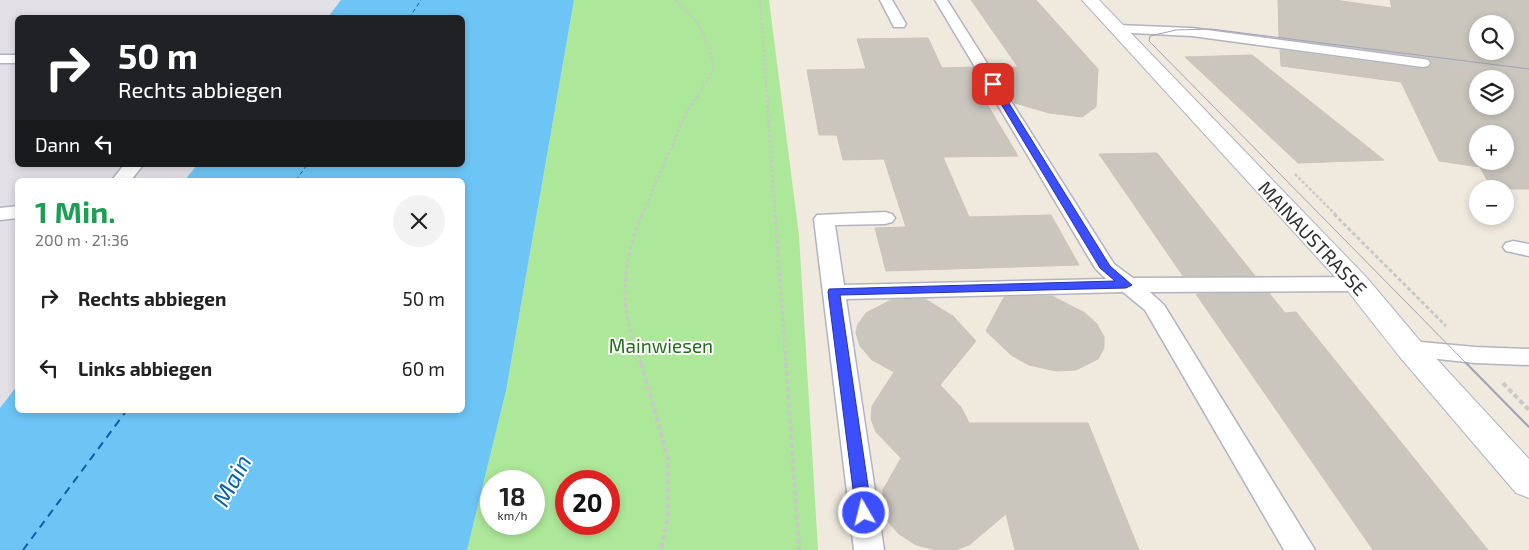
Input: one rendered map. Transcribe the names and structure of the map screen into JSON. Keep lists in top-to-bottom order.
{
  "streets": {
    "main road": ["MAINAUSTRASSE"]
  },
  "water": ["Main"],
  "parks": ["Mainwiesen"],
  "page": {
    "map_buttons": ["+", "−"],
    "turn": ["50 m", "Rechts abbiegen"],
    "then": "Dann",
    "heading": ["1 Min.", "200 m · 21:36"],
    "list": [
      {
        "name": "Rechts abbiegen",
        "value": "50 m"
      },
      {
        "name": "Links abbiegen",
        "value": "60 m"
      }
    ],
    "speed": "18 km/h",
    "limit": "20"
  }
}
